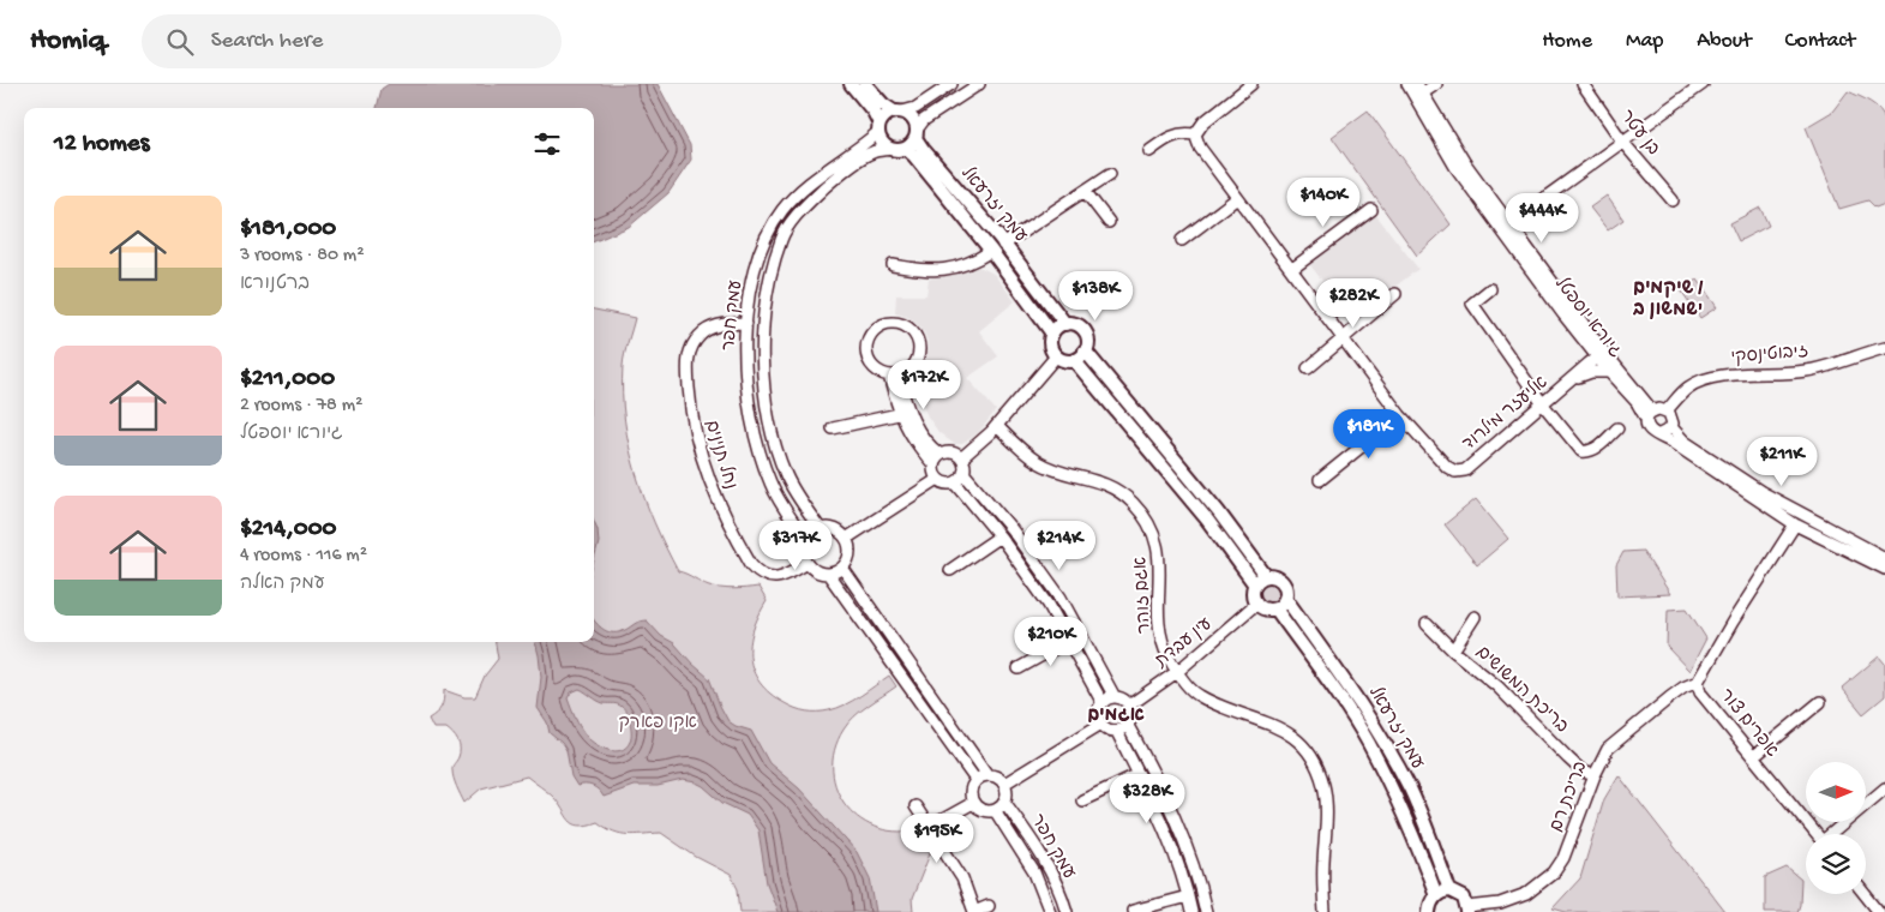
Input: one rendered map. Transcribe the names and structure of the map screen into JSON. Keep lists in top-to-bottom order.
{
  "streets": {
    "main road": ["עמק יזרעאל"],
    "street": [
      "בן עטר",
      "עמק חפר",
      "גיורא יוספטל",
      "ז'בוטינסקי",
      "אליעזר מילרוד",
      "נחל תנינים",
      "אגם זוהר",
      "עין עבדת",
      "בריכת המשושים",
      "אפרים צור",
      "בריכת רם"
    ]
  },
  "crossings": [
    ["עמק יזרעאל", "עמק חפר"],
    ["עמק יזרעאל", "עין עבדת"],
    ["עמק חפר", "נחל תנינים"],
    ["גיורא יוספטל", "ז'בוטינסקי"],
    ["גיורא יוספטל", "אליעזר מילרוד"],
    ["אגם זוהר", "עין עבדת"],
    ["בריכת המשושים", "בריכת רם"],
    ["אפרים צור", "בריכת רם"]
  ],
  "districts": ["שיקמים / שמשון ב'", "אגמים"],
  "parks": ["אקו פארק"],
  "north": "right",
  "page": {
    "header": "Homiq",
    "search": "Search here",
    "nav": [
      "Home",
      "Map",
      "About",
      "Contact"
    ],
    "heading": "12 homes",
    "price": [
      "$140K",
      "$444K",
      "$138K",
      "$282K",
      "$172K",
      "$181K",
      "$211K",
      "$317K",
      "$214K",
      "$210K",
      "$328K",
      "$195K"
    ],
    "list": [
      {
        "name": "$181,000",
        "note": "3 rooms · 80 m² · ברטנורא"
      },
      {
        "name": "$211,000",
        "note": "2 rooms · 78 m² · גיורא יוספטל"
      },
      {
        "name": "$214,000",
        "note": "4 rooms · 116 m² · עמק האלה"
      }
    ]
  }
}
